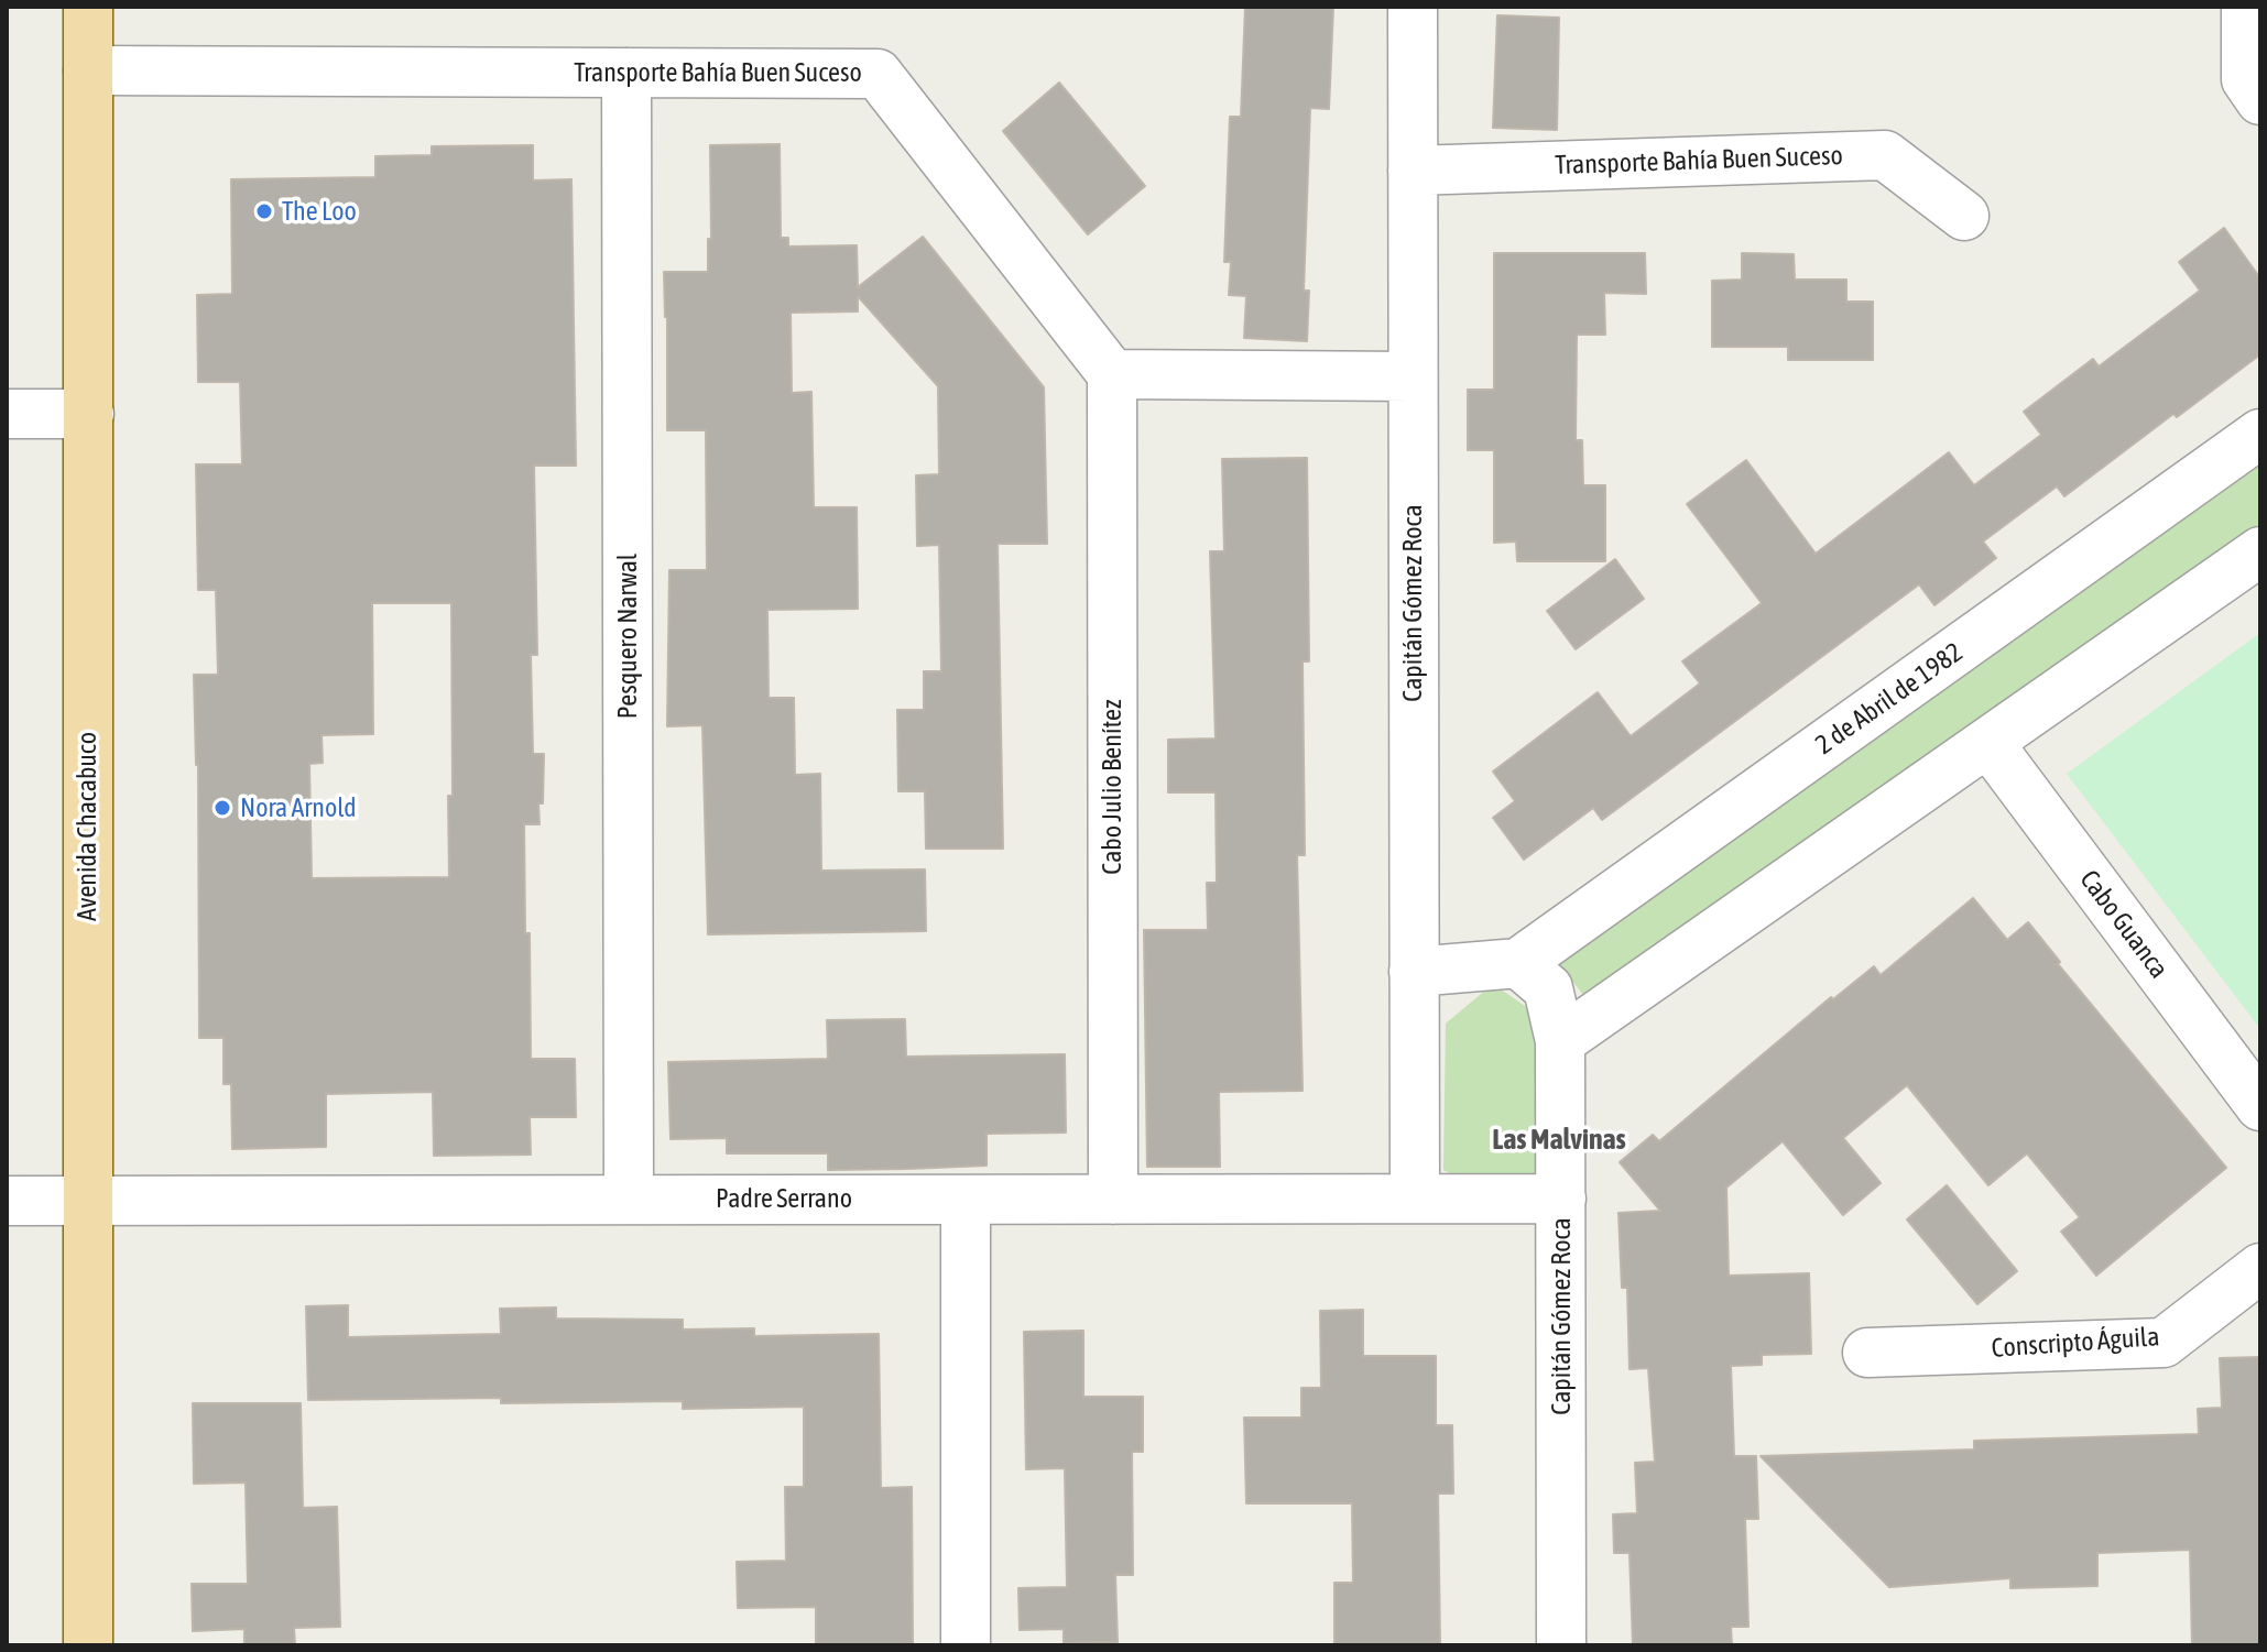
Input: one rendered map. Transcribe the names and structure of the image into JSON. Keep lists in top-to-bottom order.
{
  "streets": {
    "main road": ["Avenida Chacabuco"],
    "street": [
      "Transporte Bahía Buen Suceso",
      "Capitán Gómez Roca",
      "Pesquero Narwal",
      "2 de Abril de 1982",
      "Cabo Julio Benítez",
      "Cabo Guanca",
      "Padre Serrano",
      "Conscripto Águila"
    ]
  },
  "crossings": [
    ["Transporte Bahía Buen Suceso", "Capitán Gómez Roca"],
    ["Transporte Bahía Buen Suceso", "Pesquero Narwal"],
    ["Transporte Bahía Buen Suceso", "Cabo Julio Benítez"],
    ["Transporte Bahía Buen Suceso", "Avenida Chacabuco"],
    ["Capitán Gómez Roca", "2 de Abril de 1982"],
    ["Capitán Gómez Roca", "Padre Serrano"],
    ["Pesquero Narwal", "Padre Serrano"],
    ["Cabo Julio Benítez", "Padre Serrano"],
    ["Avenida Chacabuco", "Padre Serrano"]
  ],
  "districts": ["Las Malvinas"],
  "places": ["The Loo", "Nora Arnold"]
}
